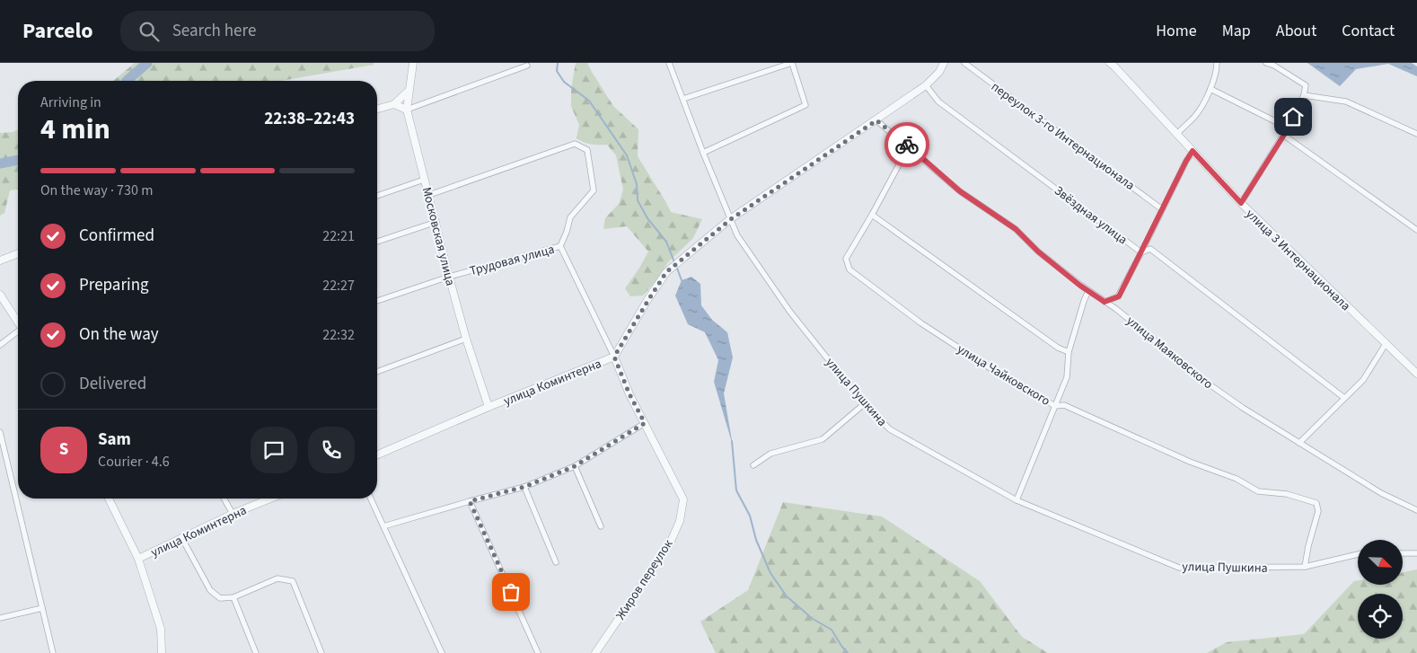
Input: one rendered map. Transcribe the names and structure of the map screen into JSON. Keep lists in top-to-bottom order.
{
  "streets": {
    "street": [
      "переулок 3-го Интернационала",
      "Звёздная улица",
      "Московская улица",
      "Трудовая улица",
      "улица 3 Интернационала",
      "улица Маяковского",
      "улица Чайковского",
      "улица Коминтерна",
      "улица Пушкина",
      "Жиров переулок"
    ]
  },
  "crossings": [
    ["Московская улица", "Трудовая улица"],
    ["Московская улица", "улица Коминтерна"],
    ["Трудовая улица", "улица Коминтерна"],
    ["Трудовая улица", "Жиров переулок"],
    ["улица Маяковского", "улица Чайковского"],
    ["улица Чайковского", "улица Пушкина"],
    ["улица Коминтерна", "улица Пушкина"],
    ["улица Коминтерна", "Жиров переулок"]
  ],
  "north": "bottom right",
  "page": {
    "header": "Parcelo",
    "search": "Search here",
    "nav": [
      "Home",
      "Map",
      "About",
      "Contact"
    ],
    "heading": ["4 min", "Arriving in", "22:38–22:43"],
    "panel": ["Sam", "Courier · 4.6"],
    "bar": "On the way · 730 m",
    "list": [
      ["Confirmed", "22:21"],
      ["Preparing", "22:27"],
      ["On the way", "22:32"],
      "Delivered"
    ],
    "round": "S"
  }
}
